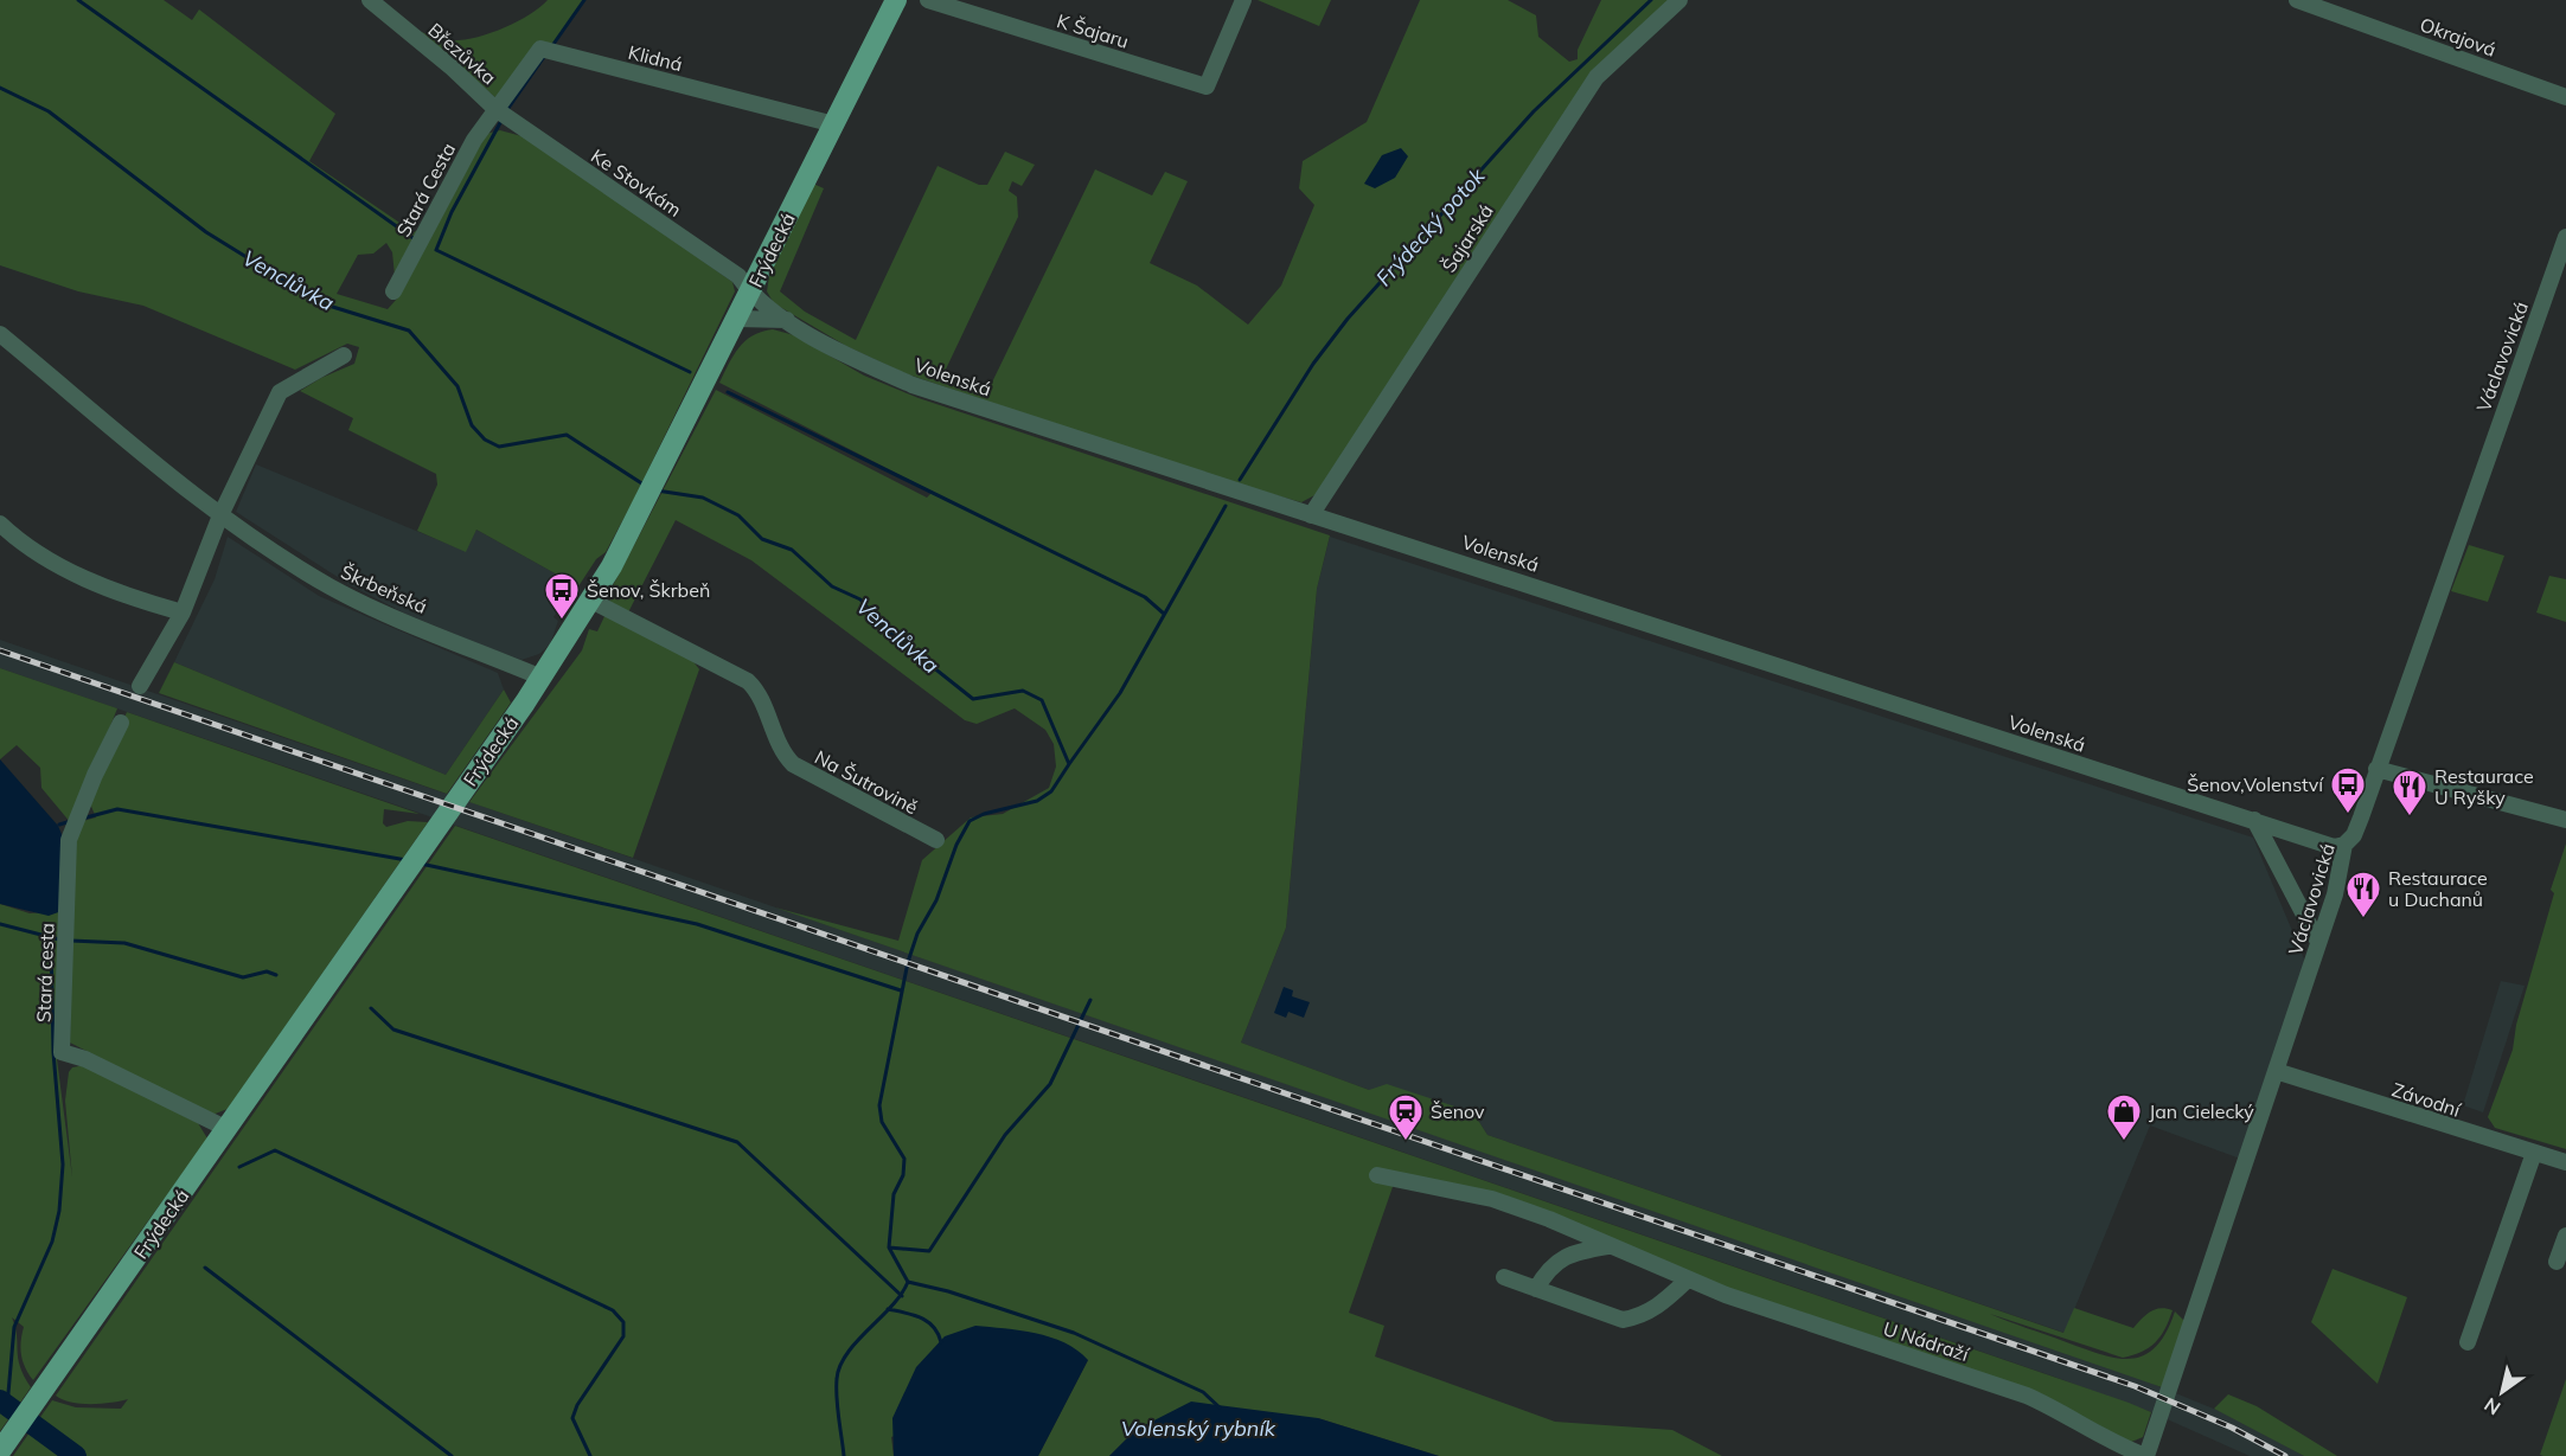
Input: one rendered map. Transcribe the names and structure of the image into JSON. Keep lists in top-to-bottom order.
{
  "streets": {
    "main road": ["Frýdecká"],
    "street": [
      "K Šajaru",
      "Okrajová",
      "Březůvka",
      "Klidná",
      "Ke Stovkám",
      "Stará Cesta",
      "Šajarská",
      "Václavovická",
      "Volenská",
      "Škrbeňská",
      "Na Šutrovině",
      "Stará cesta",
      "Závodní",
      "U Nádraží"
    ]
  },
  "crossings": [
    ["Březůvka", "Klidná"],
    ["Březůvka", "Ke Stovkám"],
    ["Březůvka", "Stará Cesta"],
    ["Klidná", "Ke Stovkám"],
    ["Klidná", "Stará Cesta"],
    ["Klidná", "Frýdecká"],
    ["Ke Stovkám", "Stará Cesta"],
    ["Ke Stovkám", "Frýdecká"],
    ["Ke Stovkám", "Volenská"],
    ["Šajarská", "Volenská"],
    ["Frýdecká", "Volenská"],
    ["Frýdecká", "Škrbeňská"],
    ["Frýdecká", "Na Šutrovině"],
    ["Frýdecká", "Stará cesta"],
    ["Václavovická", "Volenská"],
    ["Václavovická", "Závodní"],
    ["Václavovická", "U Nádraží"]
  ],
  "water": ["Frýdecký potok", "Venclůvka", "Volenský rybník"],
  "places": {
    "bus stop": ["Šenov, Škrbeň", "Šenov,Volenství"],
    "restaurant": ["Restaurace U Ryšky", "Restaurace u Duchanů"],
    "station": ["Šenov"],
    "shop": ["Jan Cielecký"]
  },
  "north": "bottom left"
}
